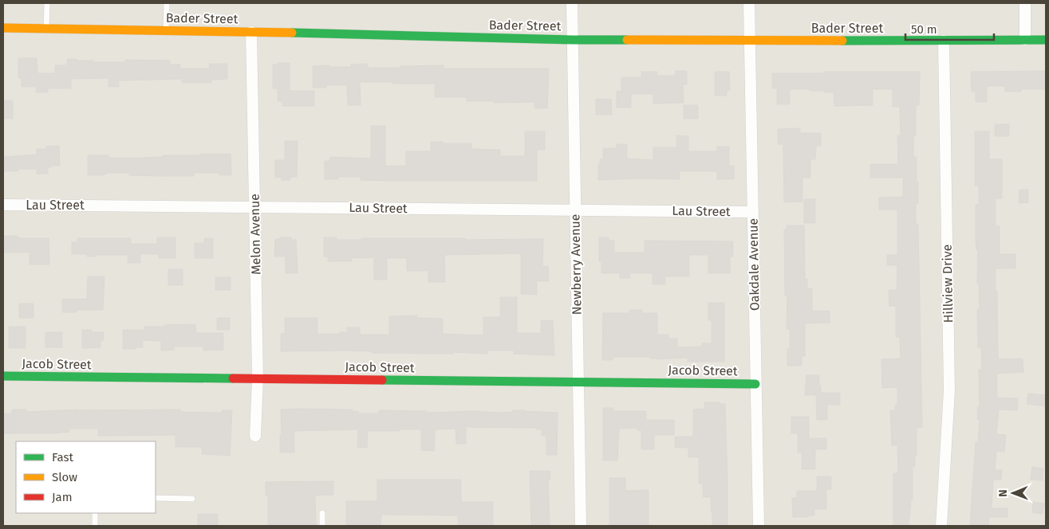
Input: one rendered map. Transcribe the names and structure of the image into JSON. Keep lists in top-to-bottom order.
{
  "streets": {
    "street": [
      "Bader Street",
      "Lau Street",
      "Melon Avenue",
      "Newberry Avenue",
      "Oakdale Avenue",
      "Hillview Drive",
      "Jacob Street"
    ]
  },
  "crossings": [
    ["Bader Street", "Melon Avenue"],
    ["Bader Street", "Newberry Avenue"],
    ["Bader Street", "Oakdale Avenue"],
    ["Bader Street", "Hillview Drive"],
    ["Lau Street", "Melon Avenue"],
    ["Lau Street", "Newberry Avenue"],
    ["Lau Street", "Oakdale Avenue"],
    ["Melon Avenue", "Jacob Street"],
    ["Newberry Avenue", "Jacob Street"],
    ["Oakdale Avenue", "Jacob Street"]
  ],
  "legend": ["Fast", "Slow", "Jam"],
  "scale_bar": "50 m",
  "north": "left"
}
